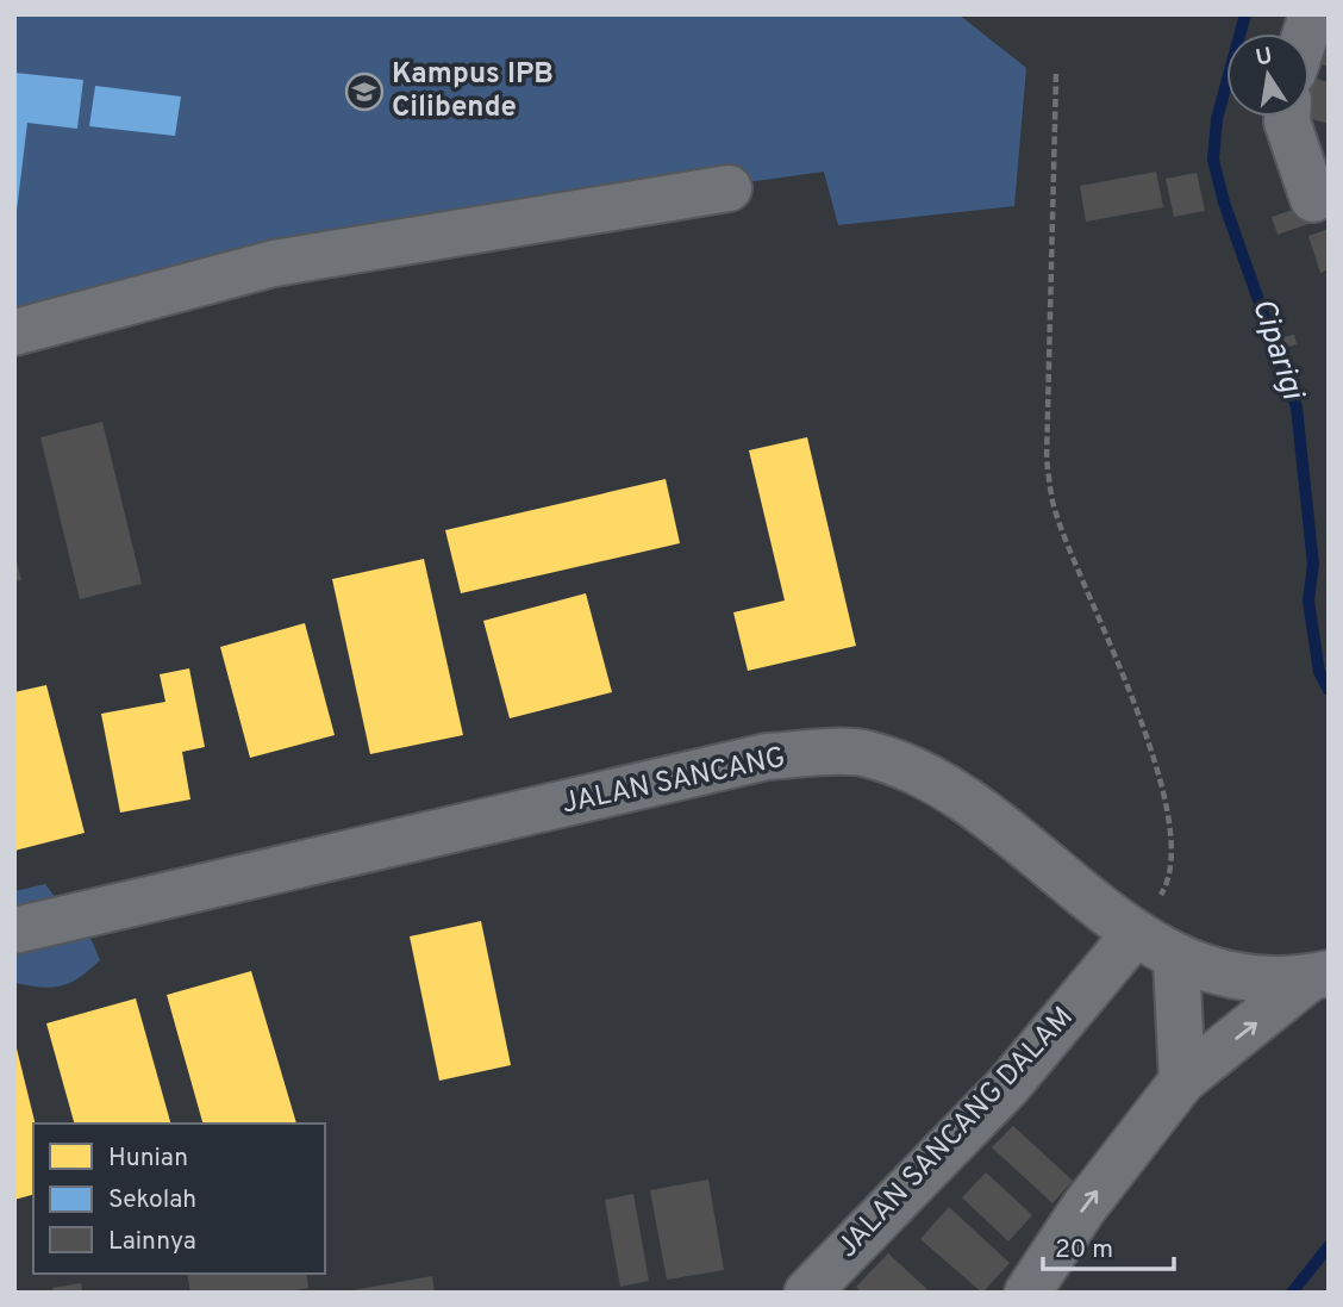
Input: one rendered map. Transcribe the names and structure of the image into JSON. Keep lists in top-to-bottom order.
{
  "streets": {
    "street": ["JALAN SANCANG", "JALAN SANCANG DALAM"]
  },
  "crossings": [
    ["JALAN SANCANG", "JALAN SANCANG DALAM"]
  ],
  "water": ["Ciparigi"],
  "places": {
    "school or university": ["Kampus IPB Cilibende"]
  },
  "legend": ["Hunian", "Sekolah", "Lainnya"],
  "scale_bar": "20 m",
  "north": "top"
}
